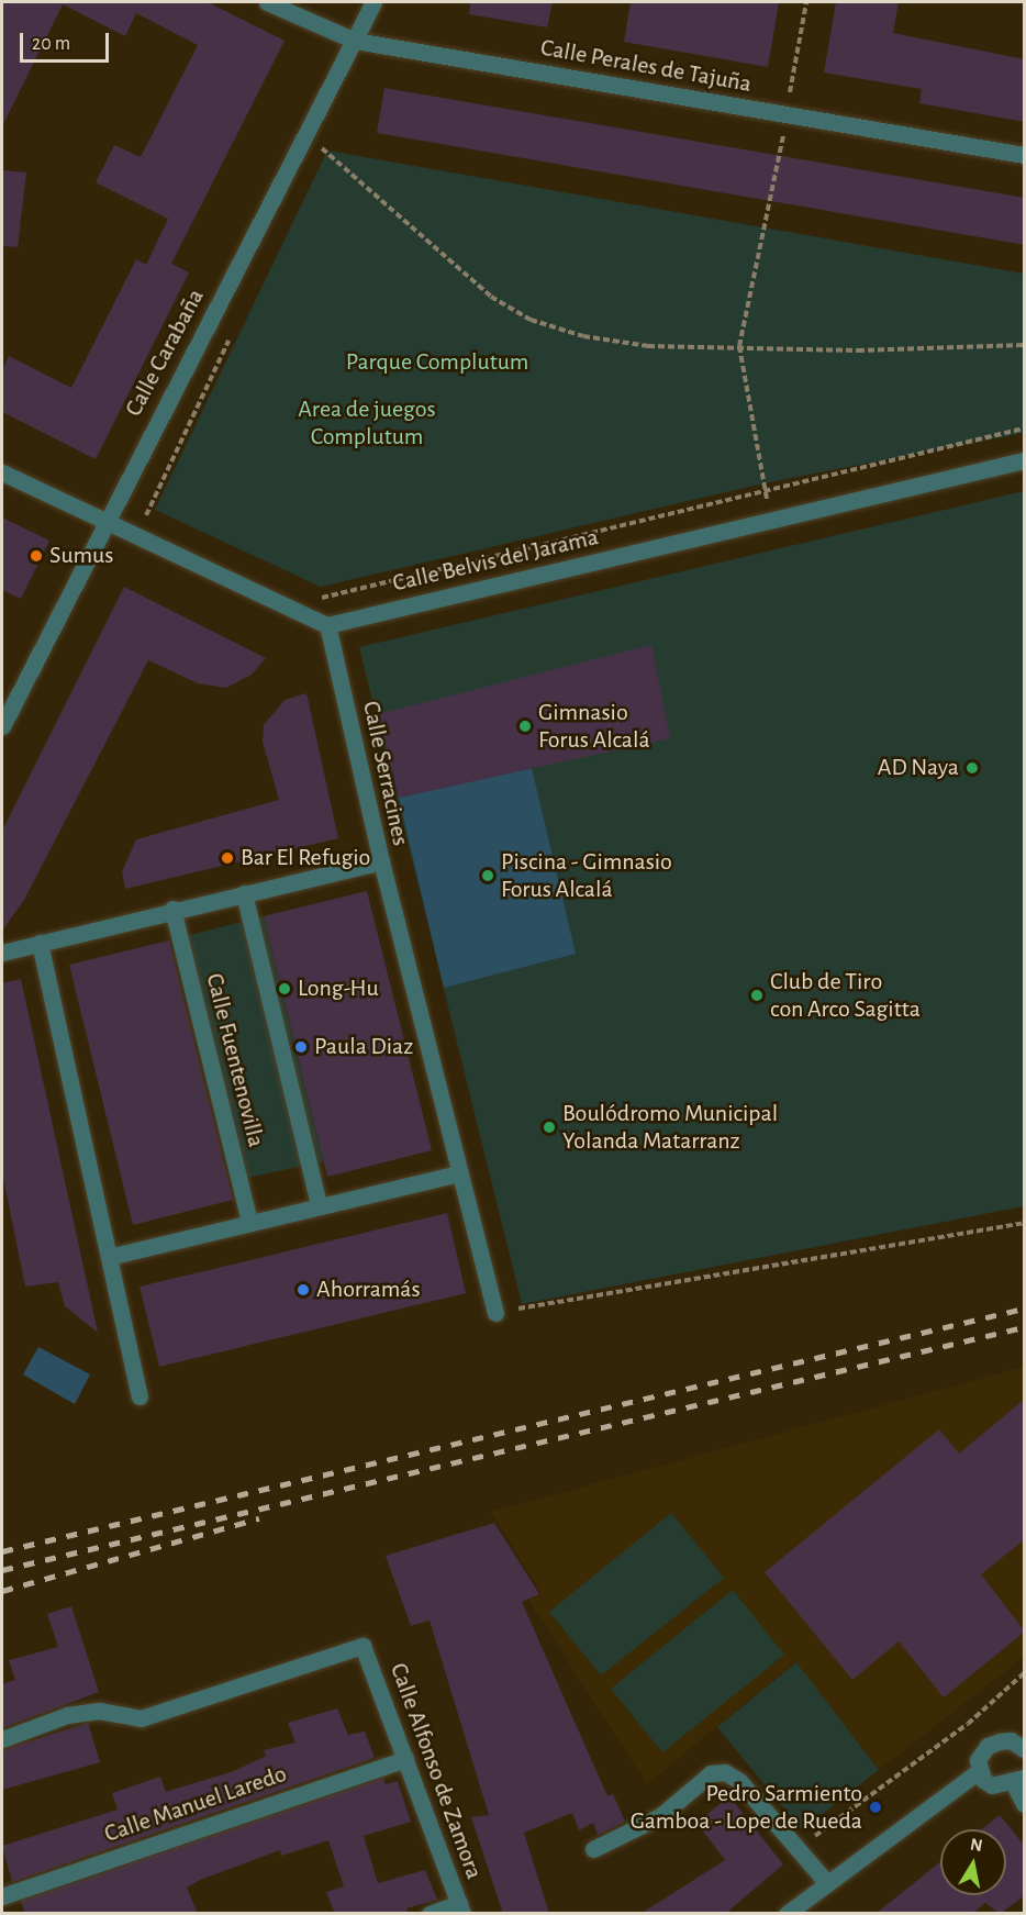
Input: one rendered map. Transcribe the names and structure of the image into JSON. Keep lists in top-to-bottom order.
{
  "streets": {
    "street": [
      "Calle Perales de Tajuña",
      "Calle Carabaña",
      "Calle Belvis del Jarama",
      "Calle Serracines",
      "Calle Fuentenovilla",
      "Calle Alfonso de Zamora",
      "Calle Manuel Laredo"
    ]
  },
  "crossings": [
    ["Calle Perales de Tajuña", "Calle Carabaña"],
    ["Calle Belvis del Jarama", "Calle Serracines"],
    ["Calle Serracines", "Calle Fuentenovilla"],
    ["Calle Alfonso de Zamora", "Calle Manuel Laredo"]
  ],
  "parks": ["Parque Complutum", "Area de juegos Complutum"],
  "places": [
    "Sumus",
    "Gimnasio Forus Alcalá",
    "AD Naya",
    "Bar El Refugio",
    "Piscina - Gimnasio Forus Alcalá",
    "Long-Hu",
    "Club de Tiro con Arco Sagitta",
    "Paula Diaz",
    "Boulódromo Municipal Yolanda Matarranz",
    "Ahorramás",
    "Pedro Sarmiento Gamboa - Lope de Rueda"
  ],
  "scale_bar": "20 m",
  "north": "top"
}
